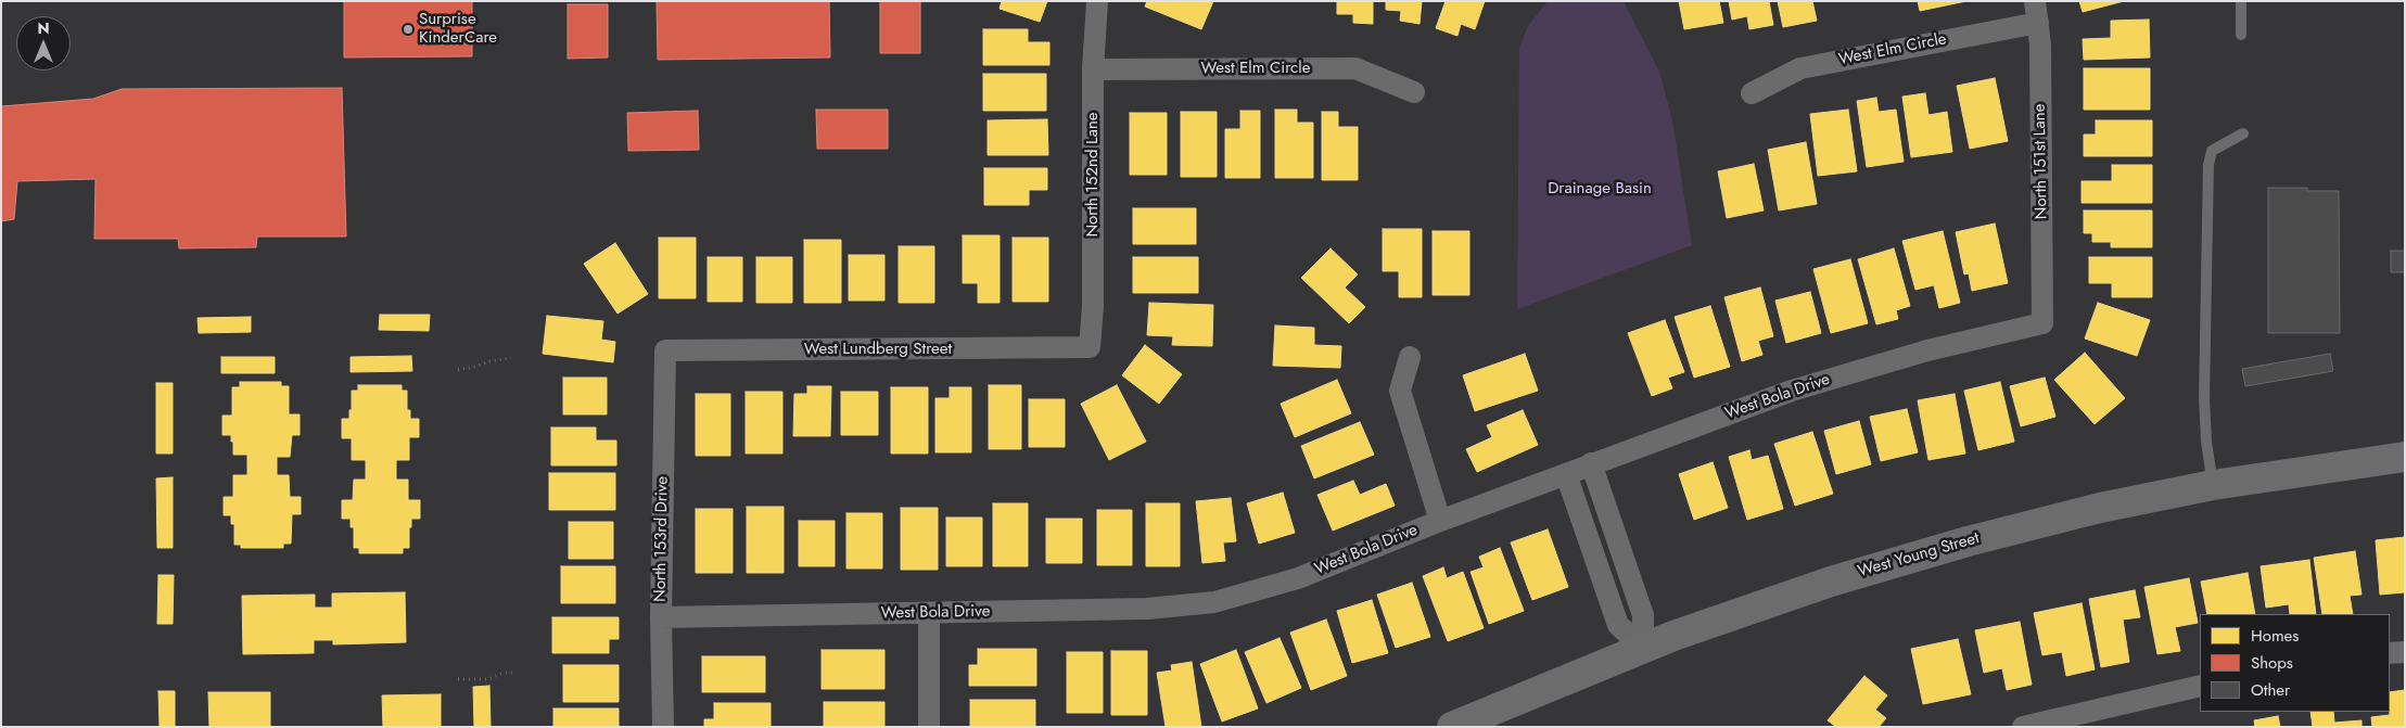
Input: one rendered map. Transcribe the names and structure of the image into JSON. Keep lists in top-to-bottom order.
{
  "streets": {
    "street": [
      "West Elm Circle",
      "North 151st Lane",
      "North 152nd Lane",
      "West Lundberg Street",
      "West Bola Drive",
      "North 153rd Drive",
      "West Young Street"
    ]
  },
  "crossings": [
    ["West Elm Circle", "North 151st Lane"],
    ["West Elm Circle", "North 152nd Lane"],
    ["North 151st Lane", "West Bola Drive"],
    ["North 152nd Lane", "West Lundberg Street"],
    ["West Lundberg Street", "North 153rd Drive"],
    ["West Bola Drive", "North 153rd Drive"]
  ],
  "parks": ["Drainage Basin"],
  "places": ["Surprise KinderCare"],
  "legend": ["Homes", "Shops", "Other"],
  "north": "top"
}
